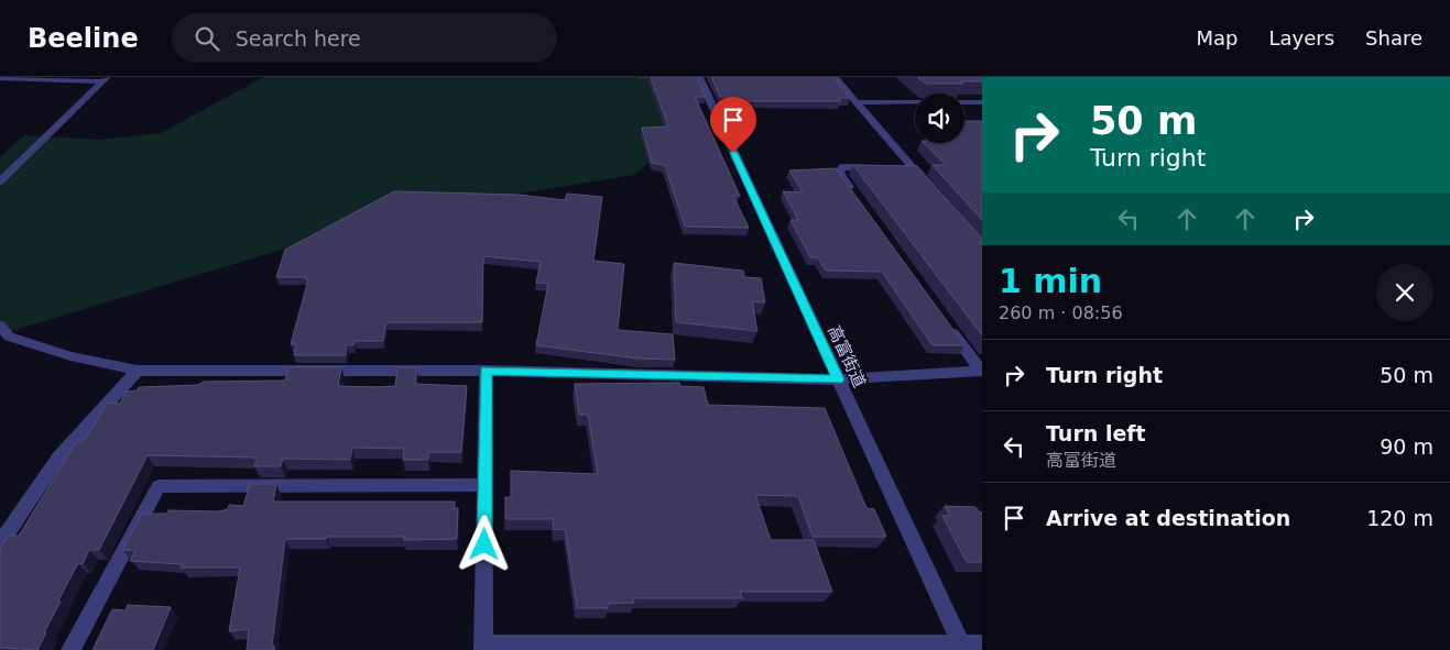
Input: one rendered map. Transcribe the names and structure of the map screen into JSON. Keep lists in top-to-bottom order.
{
  "streets": {
    "street": ["高富街道"]
  },
  "page": {
    "header": "Beeline",
    "search": "Search here",
    "nav": ["Map", "Layers", "Share"],
    "turn": ["50 m", "Turn right"],
    "heading": ["1 min", "260 m · 08:56"],
    "list": [
      {
        "name": "Turn right",
        "value": "50 m"
      },
      {
        "name": "Turn left",
        "note": "高富街道",
        "value": "90 m"
      },
      {
        "name": "Arrive at destination",
        "value": "120 m"
      }
    ]
  }
}
